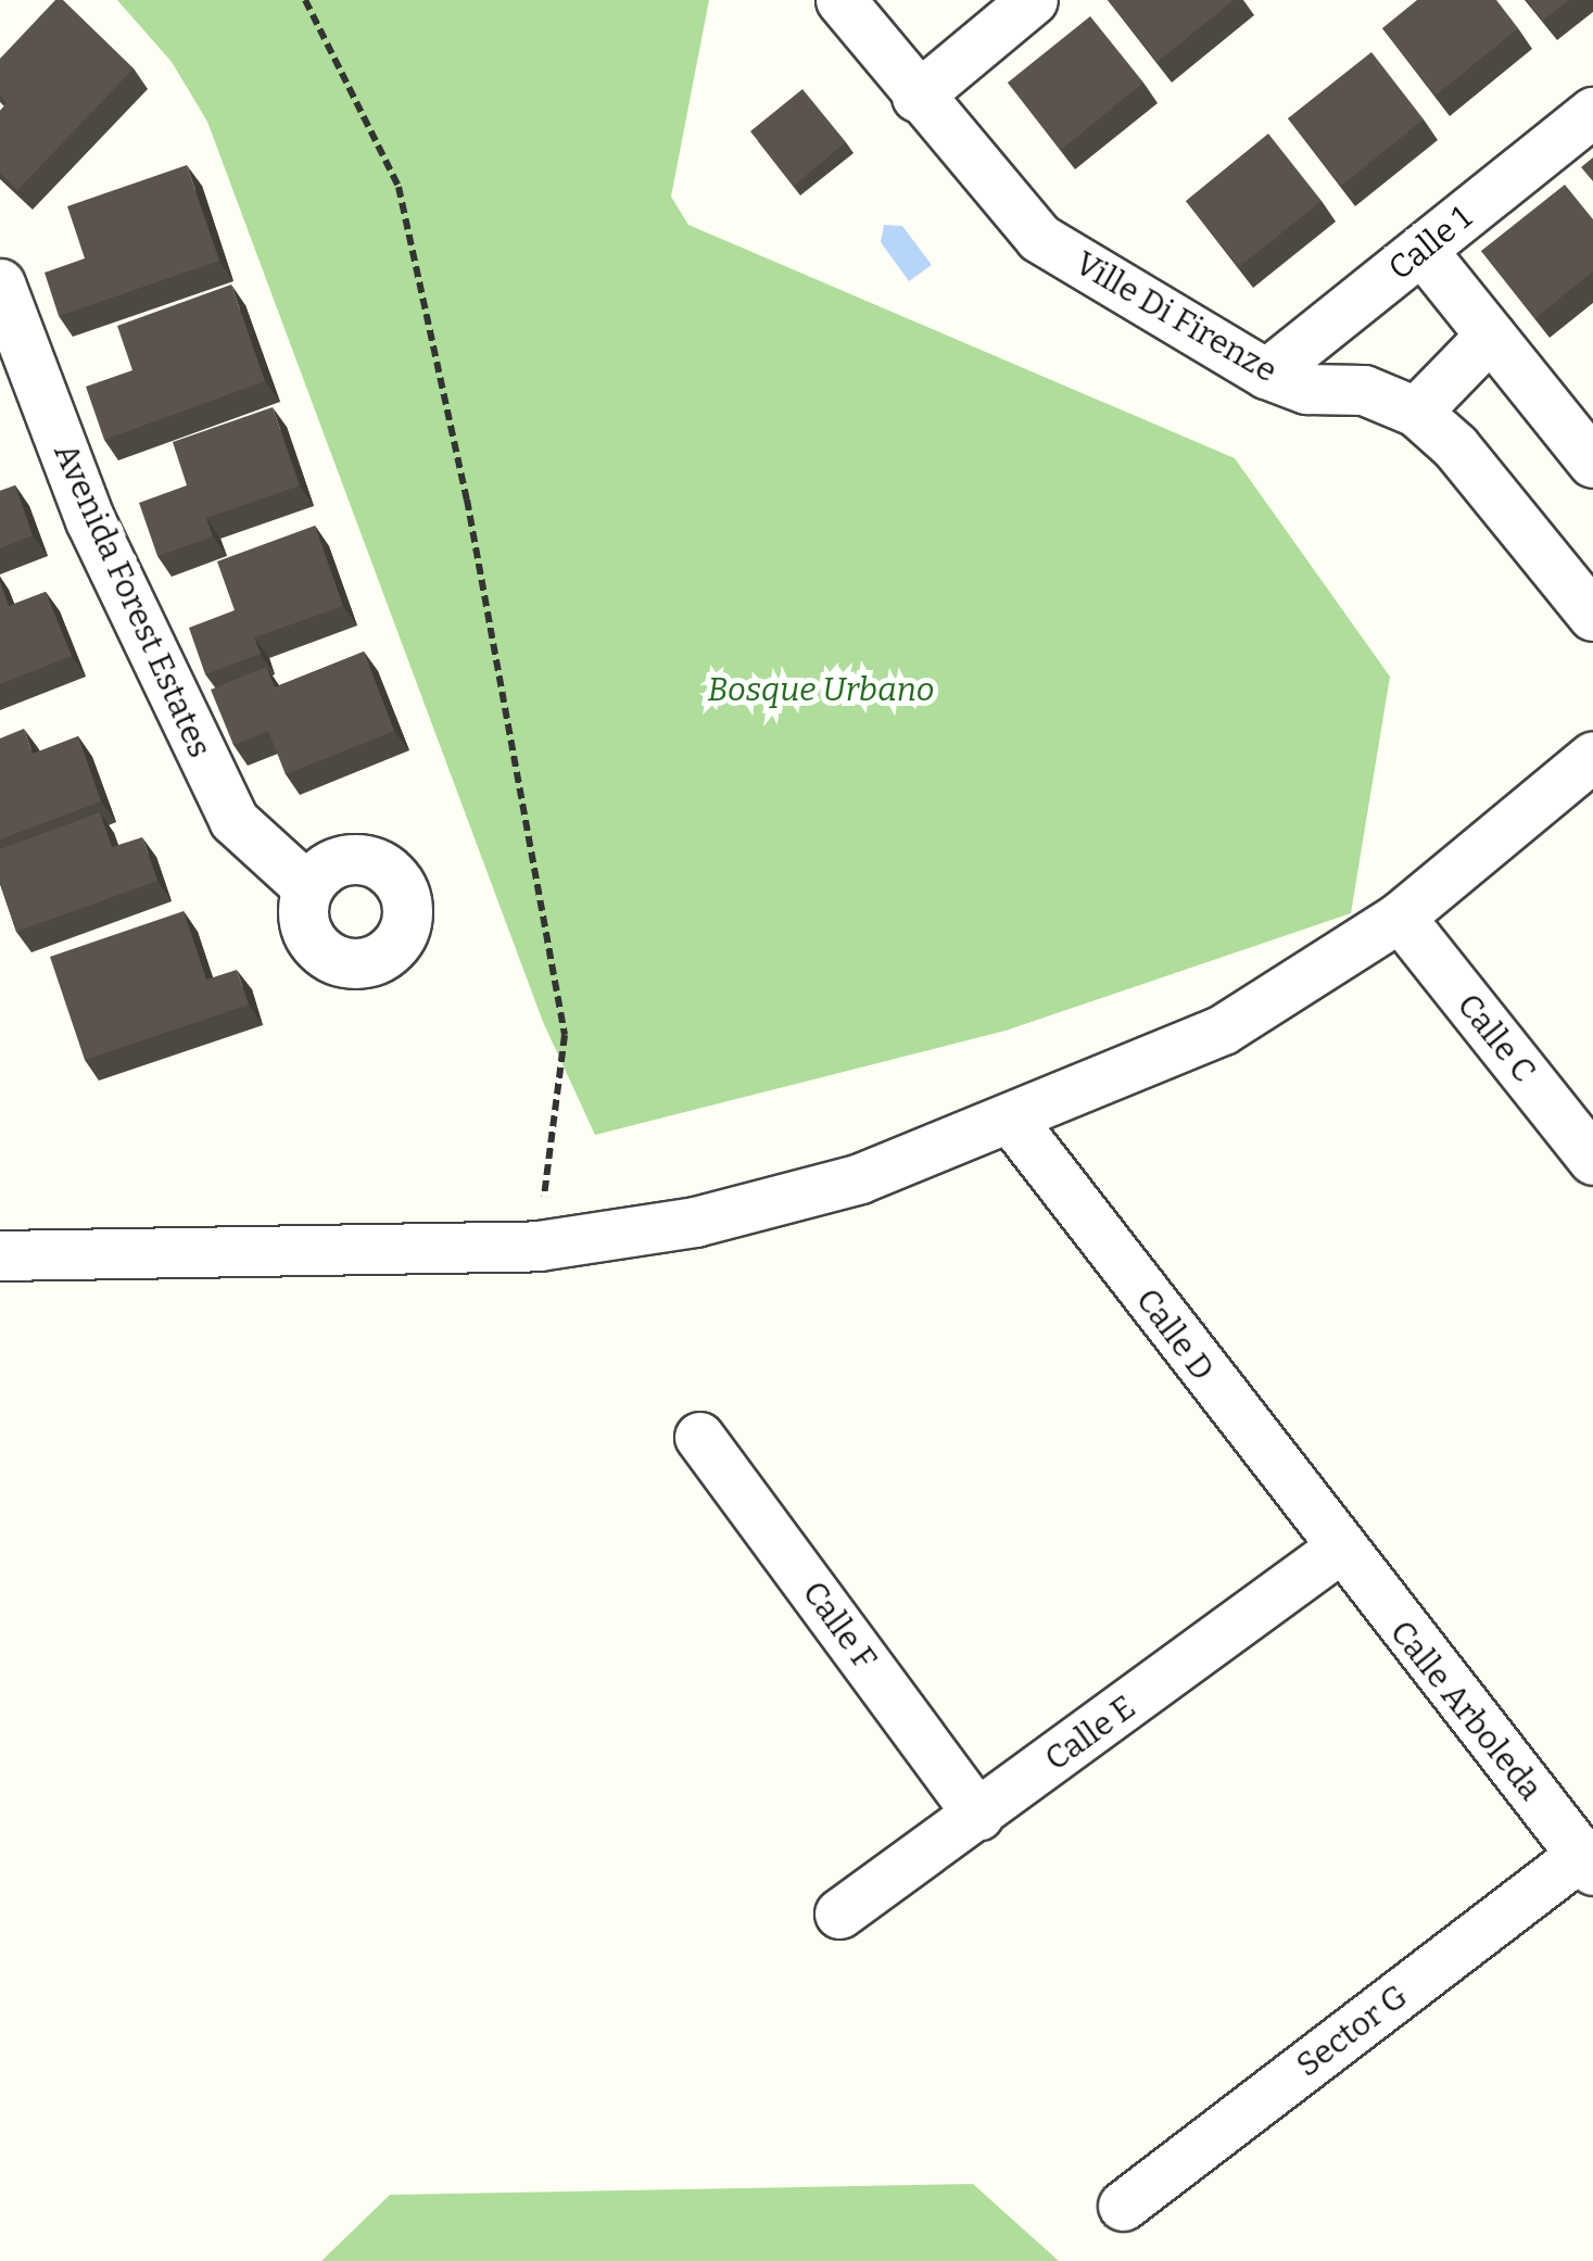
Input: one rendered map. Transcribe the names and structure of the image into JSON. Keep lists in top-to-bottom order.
{
  "streets": {
    "street": [
      "Calle 1",
      "Ville Di Firenze",
      "Avenida Forest Estates",
      "Calle C",
      "Calle D",
      "Calle F",
      "Calle Arboleda",
      "Calle E",
      "Sector G"
    ]
  },
  "crossings": [
    ["Calle 1", "Ville Di Firenze"],
    ["Calle D", "Calle Arboleda"],
    ["Calle D", "Calle E"],
    ["Calle F", "Calle E"],
    ["Calle Arboleda", "Calle E"],
    ["Calle Arboleda", "Sector G"]
  ],
  "parks": ["Bosque Urbano"]
}
